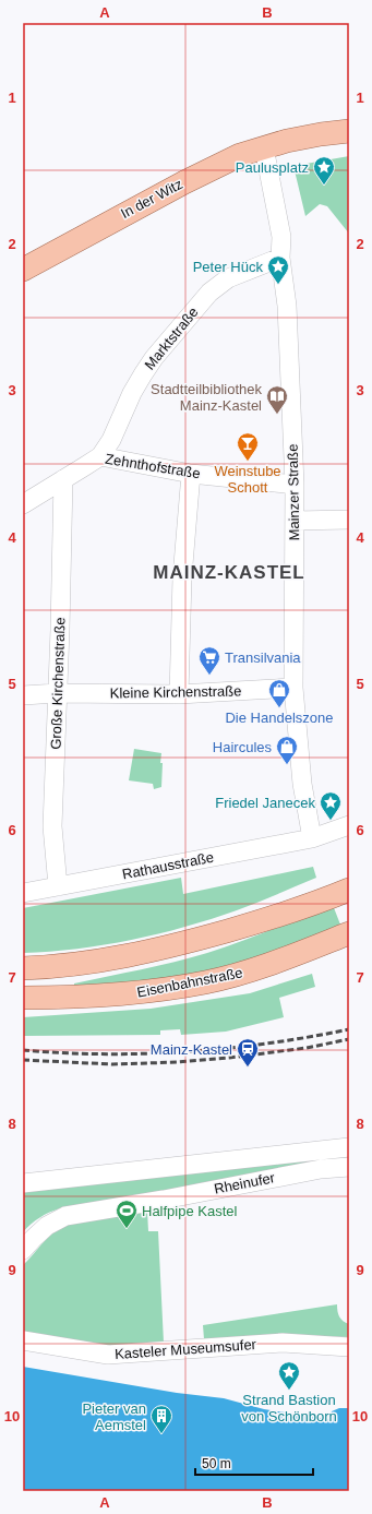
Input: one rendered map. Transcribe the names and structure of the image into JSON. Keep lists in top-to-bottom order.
{
  "streets": {
    "main road": ["In der Witz", "Eisenbahnstraße"],
    "street": [
      "Marktstraße",
      "Zehnthofstraße",
      "Mainzer Straße",
      "Große Kirchenstraße",
      "Kleine Kirchenstraße",
      "Rathausstraße",
      "Rheinufer",
      "Kasteler Museumsufer"
    ]
  },
  "crossings": [
    ["In der Witz", "Mainzer Straße"],
    ["Marktstraße", "Zehnthofstraße"],
    ["Marktstraße", "Mainzer Straße"],
    ["Zehnthofstraße", "Mainzer Straße"],
    ["Zehnthofstraße", "Große Kirchenstraße"],
    ["Mainzer Straße", "Kleine Kirchenstraße"],
    ["Mainzer Straße", "Rathausstraße"],
    ["Große Kirchenstraße", "Kleine Kirchenstraße"],
    ["Große Kirchenstraße", "Rathausstraße"]
  ],
  "districts": ["MAINZ-KASTEL"],
  "places": {
    "place": [
      "Paulusplatz",
      "Peter Hück",
      "Friedel Janecek",
      "Strand Bastion von Schönborn"
    ],
    "library": ["Stadtteilbibliothek Mainz-Kastel"],
    "bar": ["Weinstube Schott"],
    "supermarket": ["Transilvania"],
    "shop": ["Die Handelszone", "Haircules"],
    "station": ["Mainz-Kastel"],
    "sports": ["Halfpipe Kastel"],
    "building": ["Pieter van Aemstel"]
  },
  "scale_bar": "50 m",
  "grid": {
    "columns": ["A", "B"],
    "rows": [
      "1",
      "2",
      "3",
      "4",
      "5",
      "6",
      "7",
      "8",
      "9",
      "10"
    ]
  }
}
